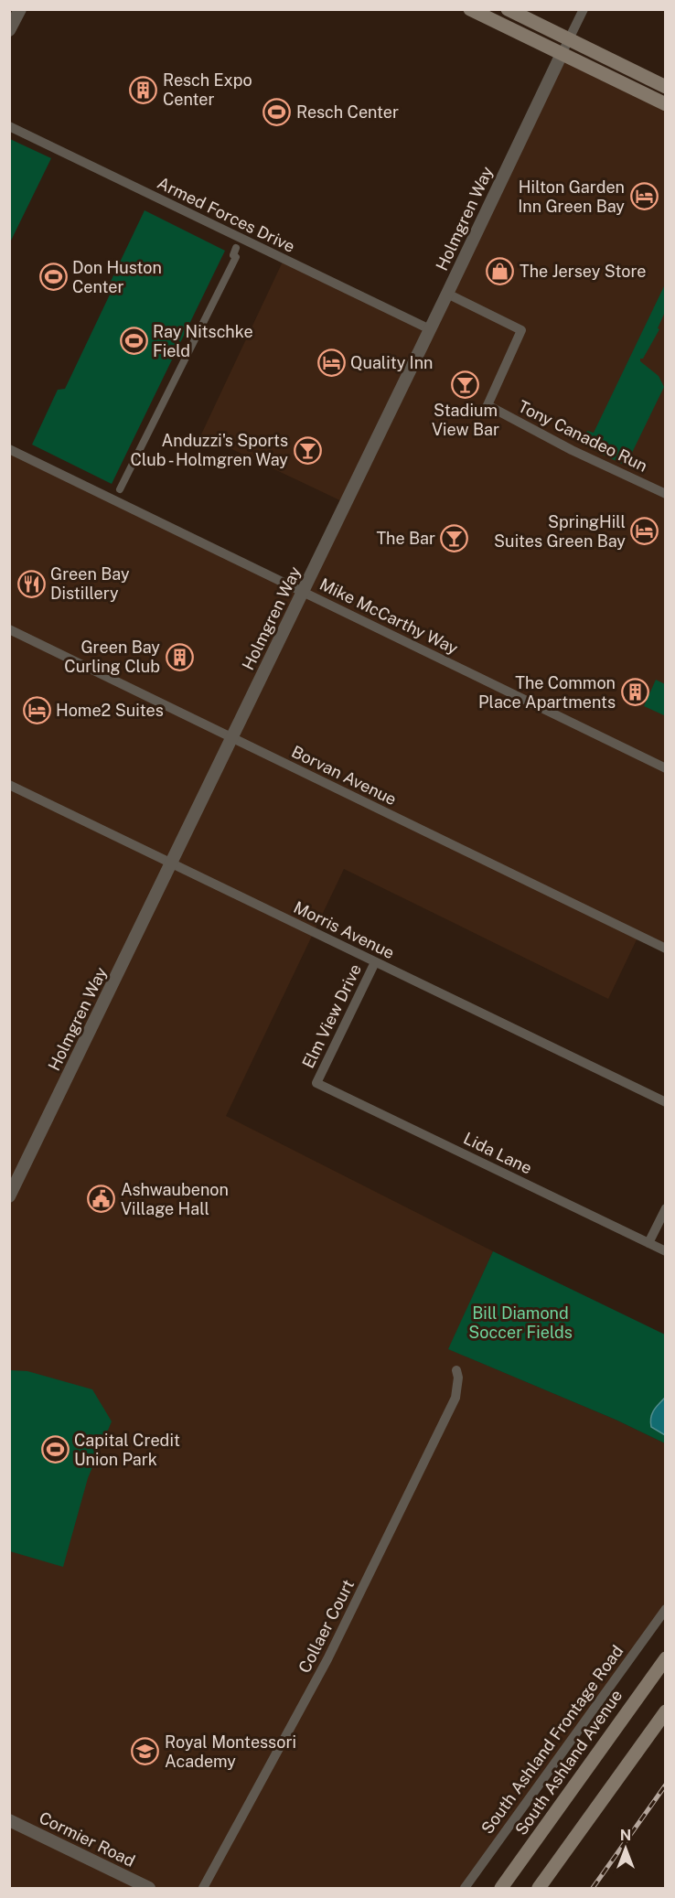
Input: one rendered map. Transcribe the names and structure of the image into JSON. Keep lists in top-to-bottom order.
{
  "streets": {
    "main road": ["South Ashland Avenue"],
    "street": [
      "Armed Forces Drive",
      "Holmgren Way",
      "Tony Canadeo Run",
      "Mike McCarthy Way",
      "Borvan Avenue",
      "Morris Avenue",
      "Elm View Drive",
      "Lida Lane",
      "Collaer Court",
      "South Ashland Frontage Road",
      "Cormier Road"
    ]
  },
  "crossings": [
    ["Armed Forces Drive", "Holmgren Way"],
    ["Holmgren Way", "Tony Canadeo Run"],
    ["Holmgren Way", "Mike McCarthy Way"],
    ["Holmgren Way", "Borvan Avenue"],
    ["Holmgren Way", "Morris Avenue"],
    ["Morris Avenue", "Elm View Drive"],
    ["Elm View Drive", "Lida Lane"]
  ],
  "parks": ["Bill Diamond Soccer Fields"],
  "places": {
    "building": ["Resch Expo Center", "Green Bay Curling Club", "The Common Place Apartments"],
    "sports": [
      "Resch Center",
      "Don Huston Center",
      "Ray Nitschke Field",
      "Capital Credit Union Park"
    ],
    "hotel": [
      "Hilton Garden Inn Green Bay",
      "Quality Inn",
      "SpringHill Suites Green Bay",
      "Home2 Suites"
    ],
    "shop": ["The Jersey Store"],
    "bar": ["Stadium View Bar", "Anduzzi's Sports Club - Holmgren Way", "The Bar"],
    "restaurant": ["Green Bay Distillery"],
    "public building": ["Ashwaubenon Village Hall"],
    "school or university": ["Royal Montessori Academy"]
  },
  "north": "top"
}
